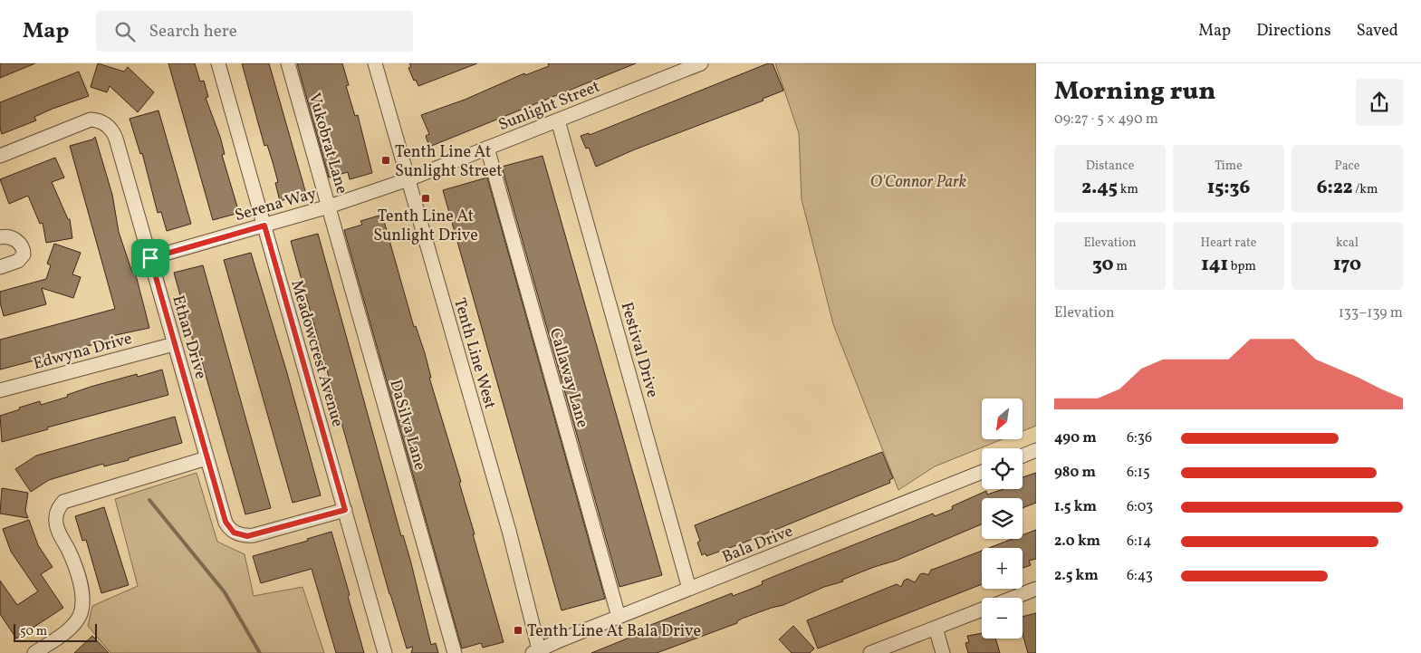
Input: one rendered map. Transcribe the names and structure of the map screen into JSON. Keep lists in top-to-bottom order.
{
  "streets": {
    "street": [
      "Sunlight Street",
      "Vukobrat Lane",
      "Serena Way",
      "Ethan Drive",
      "Festival Drive",
      "Edwyna Drive",
      "Meadowcrest Avenue",
      "Tenth Line West",
      "Callaway Lane",
      "DaSilva Lane",
      "Bala Drive"
    ]
  },
  "crossings": [
    ["Sunlight Street", "Serena Way"],
    ["Sunlight Street", "Festival Drive"],
    ["Sunlight Street", "Tenth Line West"],
    ["Sunlight Street", "Callaway Lane"],
    ["Vukobrat Lane", "Serena Way"],
    ["Vukobrat Lane", "DaSilva Lane"],
    ["Serena Way", "Ethan Drive"],
    ["Serena Way", "Meadowcrest Avenue"],
    ["Serena Way", "Tenth Line West"],
    ["Serena Way", "DaSilva Lane"],
    ["Ethan Drive", "Edwyna Drive"],
    ["Ethan Drive", "Meadowcrest Avenue"],
    ["Festival Drive", "Bala Drive"],
    ["Tenth Line West", "Bala Drive"],
    ["Callaway Lane", "Bala Drive"]
  ],
  "parks": ["O'Connor Park"],
  "places": {
    "transit": ["Tenth Line At Sunlight Street", "Tenth Line At Sunlight Drive", "Tenth Line At Bala Drive"]
  },
  "scale_bar": "50 m",
  "north": "bottom left",
  "page": {
    "header": "Map",
    "search": "Search here",
    "nav": ["Map", "Directions", "Saved"],
    "heading": ["Morning run", "09:27 · 5 × 490 m"],
    "stats": [
      ["Distance", "2.45 km"],
      ["Time", "15:36"],
      ["Pace", "6:22 /km"],
      ["Elevation", "30 m"],
      ["Heart rate", "141 bpm"],
      ["kcal", "170"]
    ],
    "chart": ["Elevation", "133–139 m"],
    "map_buttons": ["+", "−"],
    "list": [
      {
        "name": "490 m",
        "note": "6:36"
      },
      {
        "name": "980 m",
        "note": "6:15"
      },
      {
        "name": "1.5 km",
        "note": "6:03"
      },
      {
        "name": "2.0 km",
        "note": "6:14"
      },
      {
        "name": "2.5 km",
        "note": "6:43"
      }
    ],
    "scale": "50 m"
  }
}
